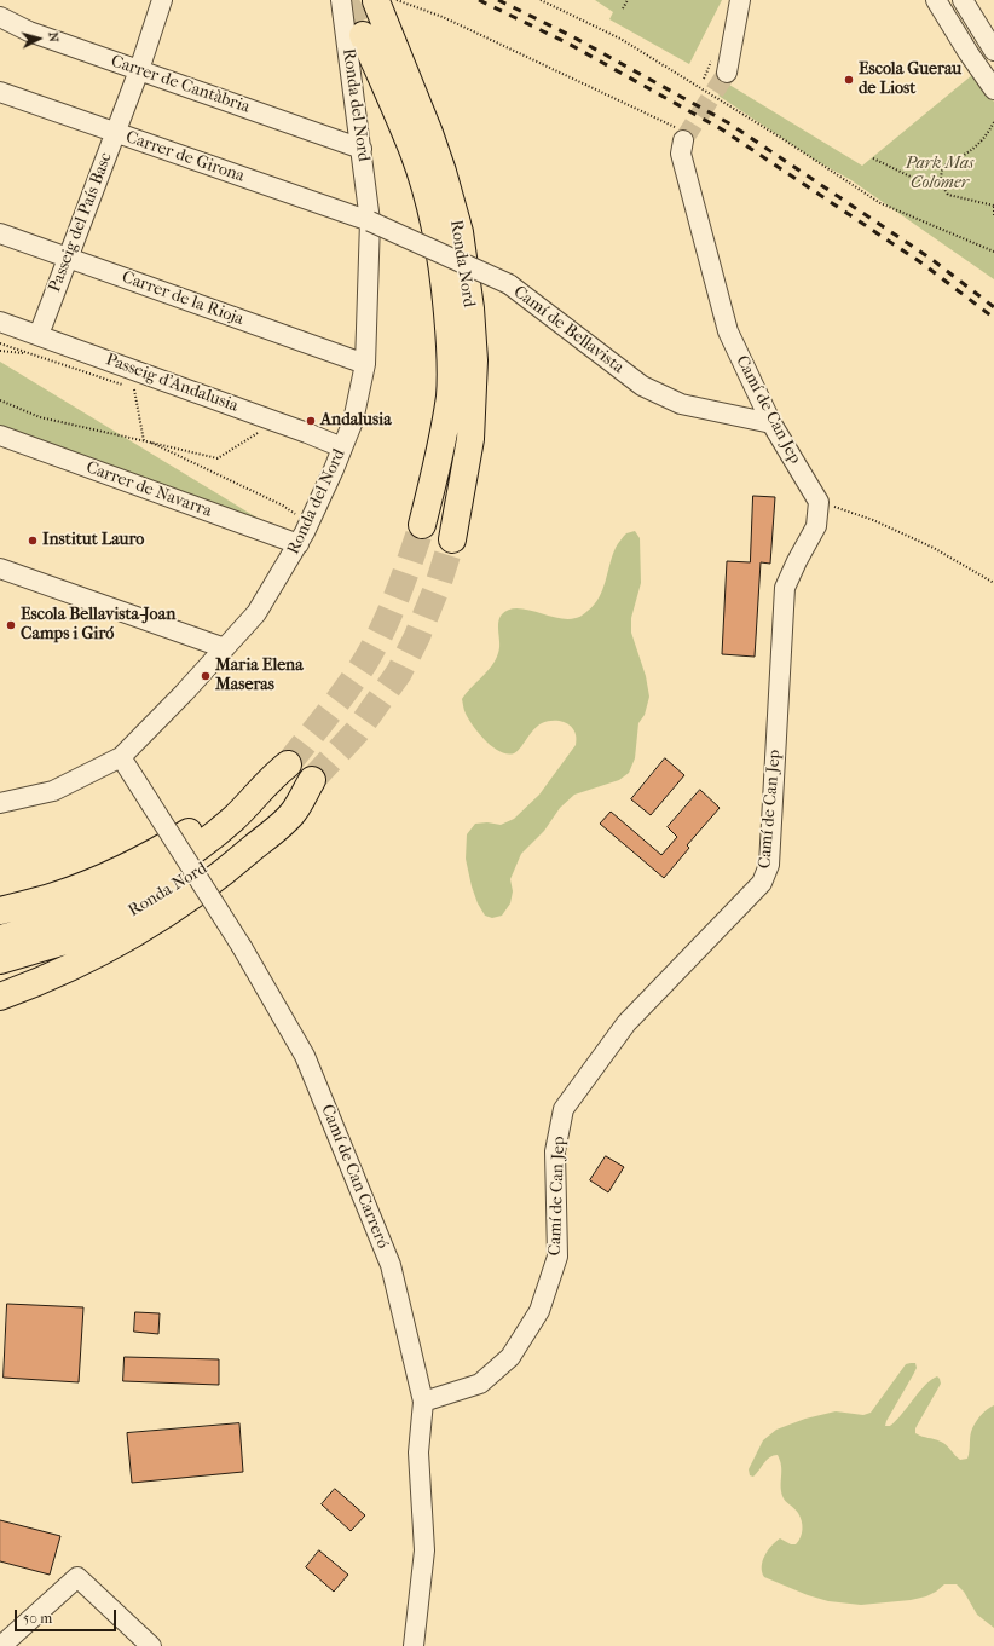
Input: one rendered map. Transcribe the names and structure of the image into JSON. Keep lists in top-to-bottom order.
{
  "streets": {
    "highway": ["Ronda Nord"],
    "street": [
      "Carrer de Cantàbria",
      "Ronda del Nord",
      "Carrer de Girona",
      "Passeig del País Basc",
      "Carrer de la Rioja",
      "Camí de Bellavista",
      "Passeig d'Andalusia",
      "Camí de Can Jep",
      "Carrer de Navarra",
      "Camí de Can Carreró"
    ]
  },
  "crossings": [
    ["Carrer de Cantàbria", "Ronda del Nord"],
    ["Carrer de Cantàbria", "Passeig del País Basc"],
    ["Ronda del Nord", "Carrer de Girona"],
    ["Ronda del Nord", "Carrer de la Rioja"],
    ["Ronda del Nord", "Camí de Bellavista"],
    ["Ronda del Nord", "Passeig d'Andalusia"],
    ["Ronda del Nord", "Carrer de Navarra"],
    ["Ronda del Nord", "Camí de Can Carreró"],
    ["Carrer de Girona", "Passeig del País Basc"],
    ["Carrer de Girona", "Camí de Bellavista"],
    ["Passeig del País Basc", "Carrer de la Rioja"],
    ["Passeig del País Basc", "Passeig d'Andalusia"],
    ["Camí de Bellavista", "Camí de Can Jep"],
    ["Camí de Can Jep", "Camí de Can Carreró"]
  ],
  "parks": ["Park Mas Colomer"],
  "places": [
    "Escola Guerau de Liost",
    "Andalusia",
    "Institut Lauro",
    "Escola Bellavista-Joan Camps i Giró",
    "Maria Elena Maseras"
  ],
  "scale_bar": "50 m",
  "north": "right"
}
